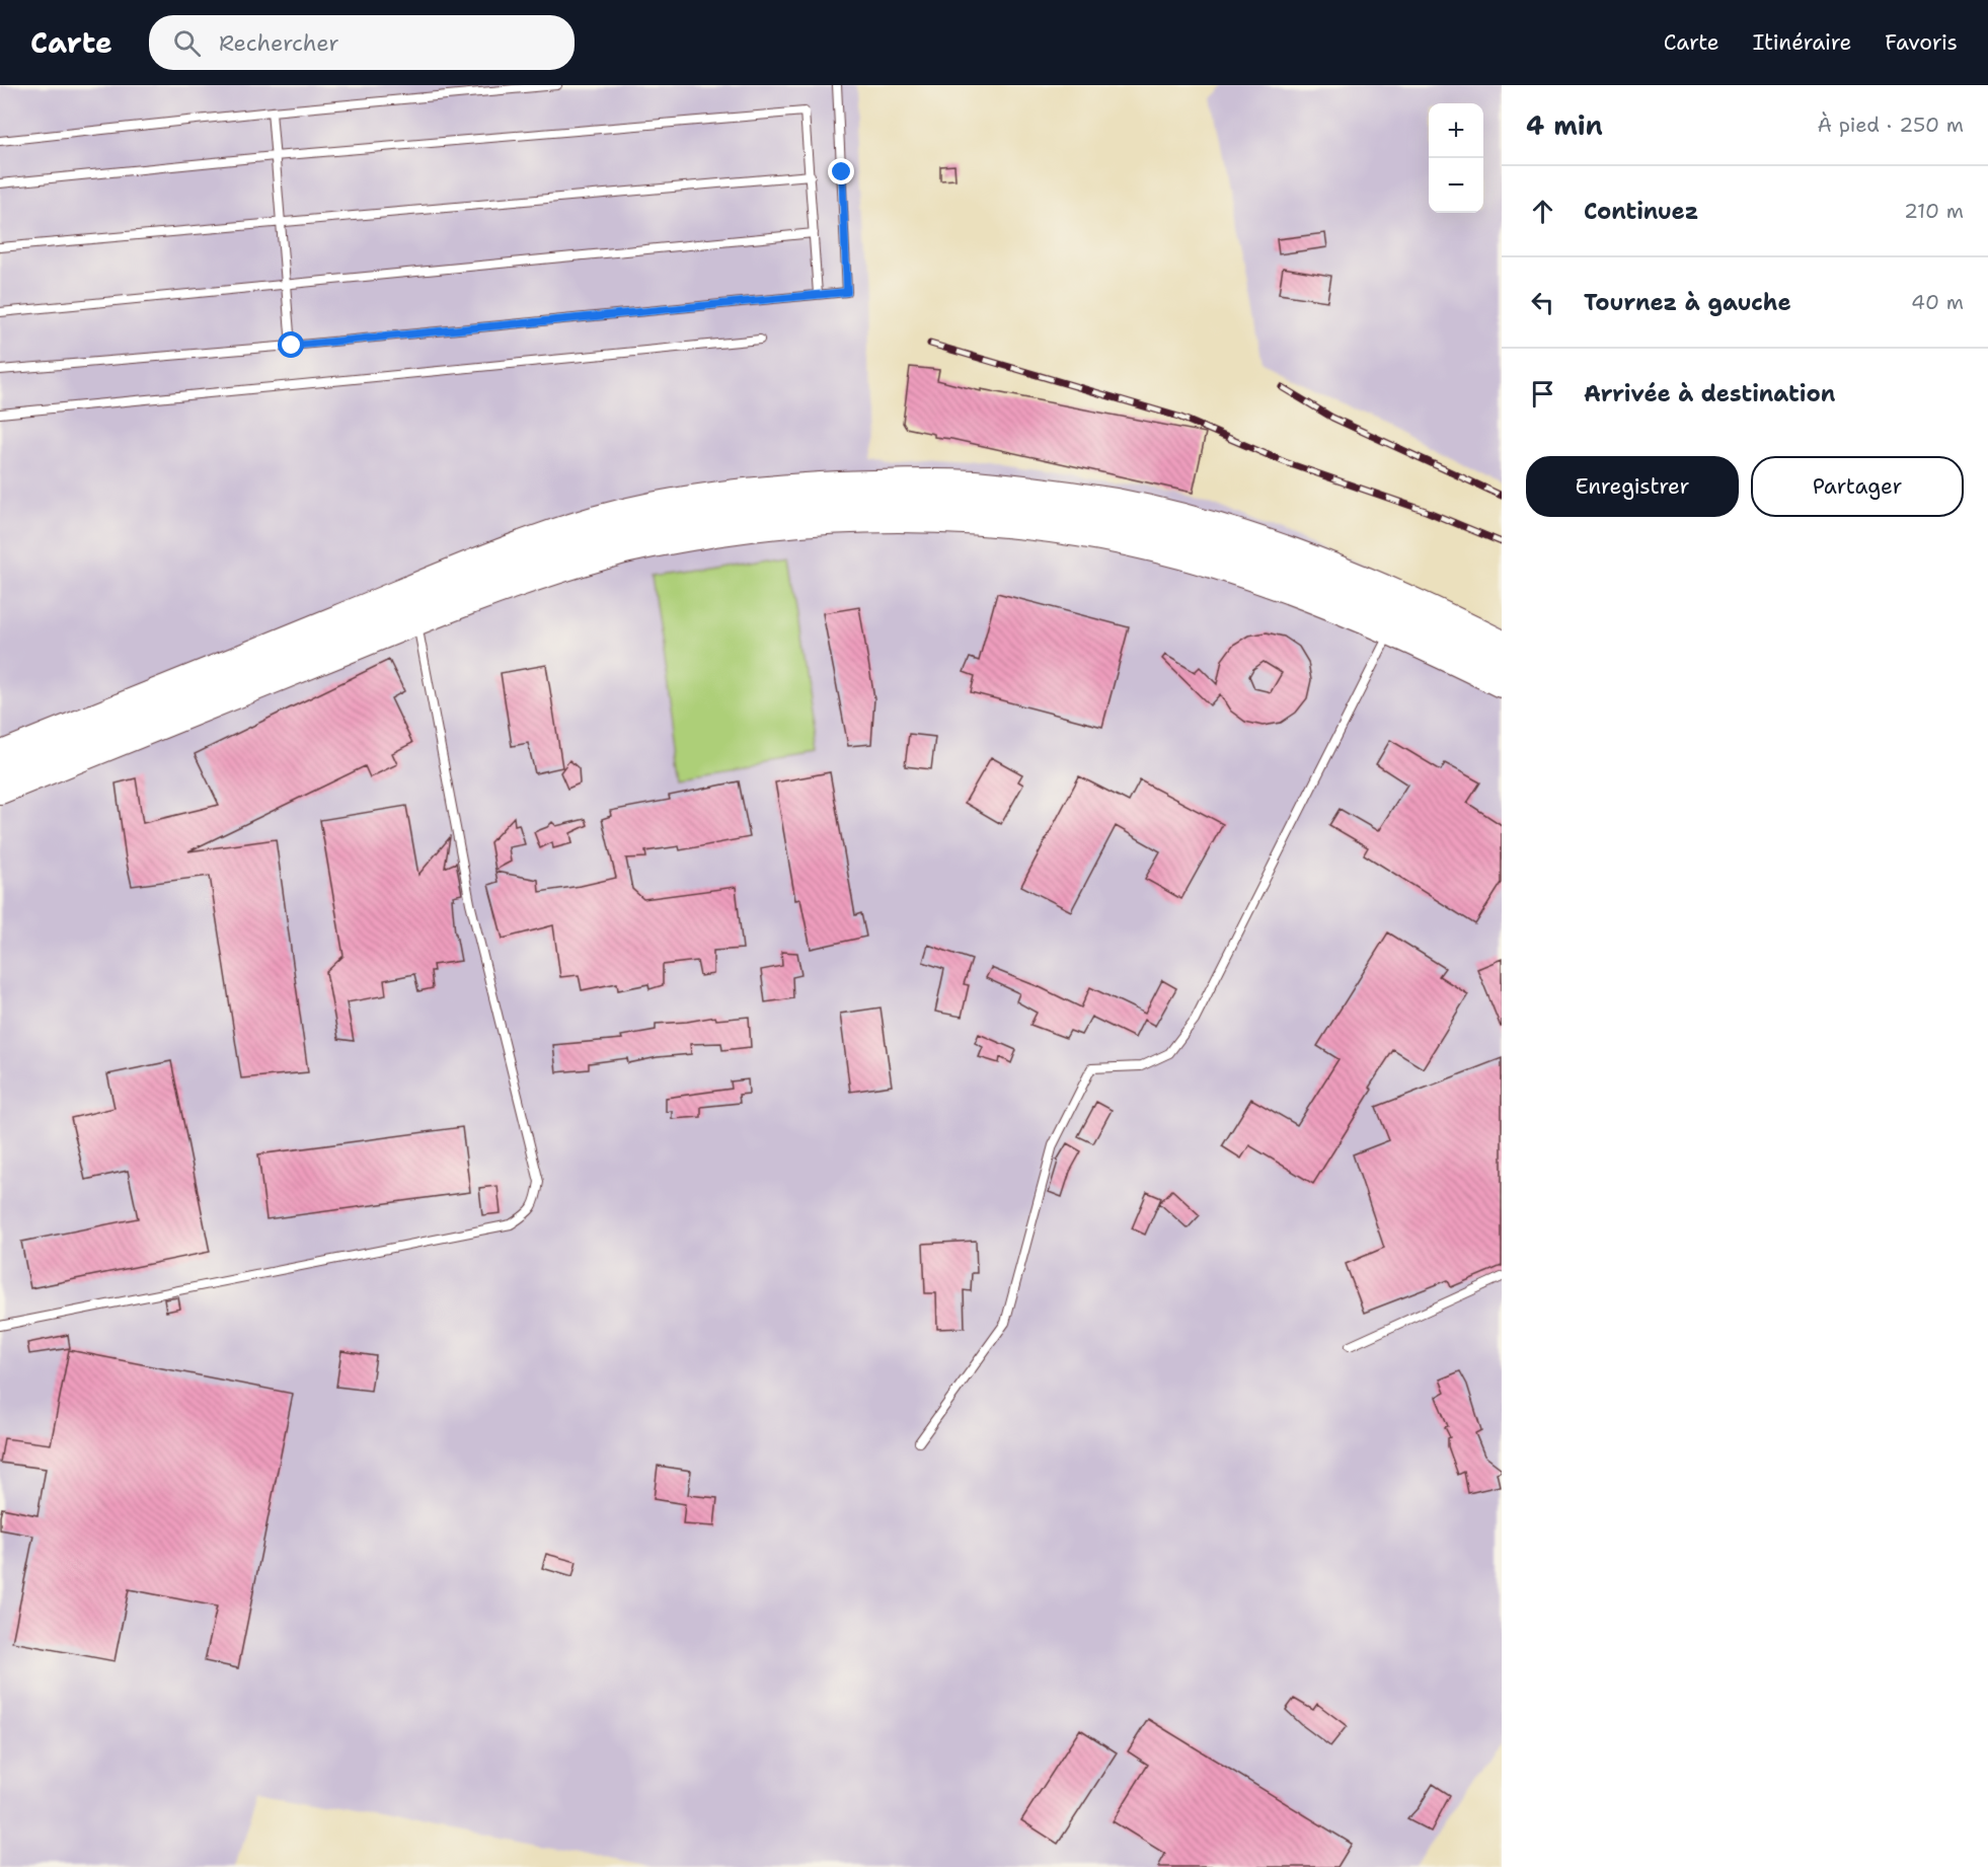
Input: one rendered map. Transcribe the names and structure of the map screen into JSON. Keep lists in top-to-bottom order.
{
  "page": {
    "header": "Carte",
    "search": "Rechercher",
    "nav": ["Carte", "Itinéraire", "Favoris"],
    "heading": ["4 min", "À pied · 250 m"],
    "map_buttons": ["+", "−"],
    "list": [
      ["Continuez", "210 m"],
      ["Tournez à gauche", "40 m"],
      "Arrivée à destination"
    ],
    "buttons": ["Enregistrer", "Partager"]
  }
}
